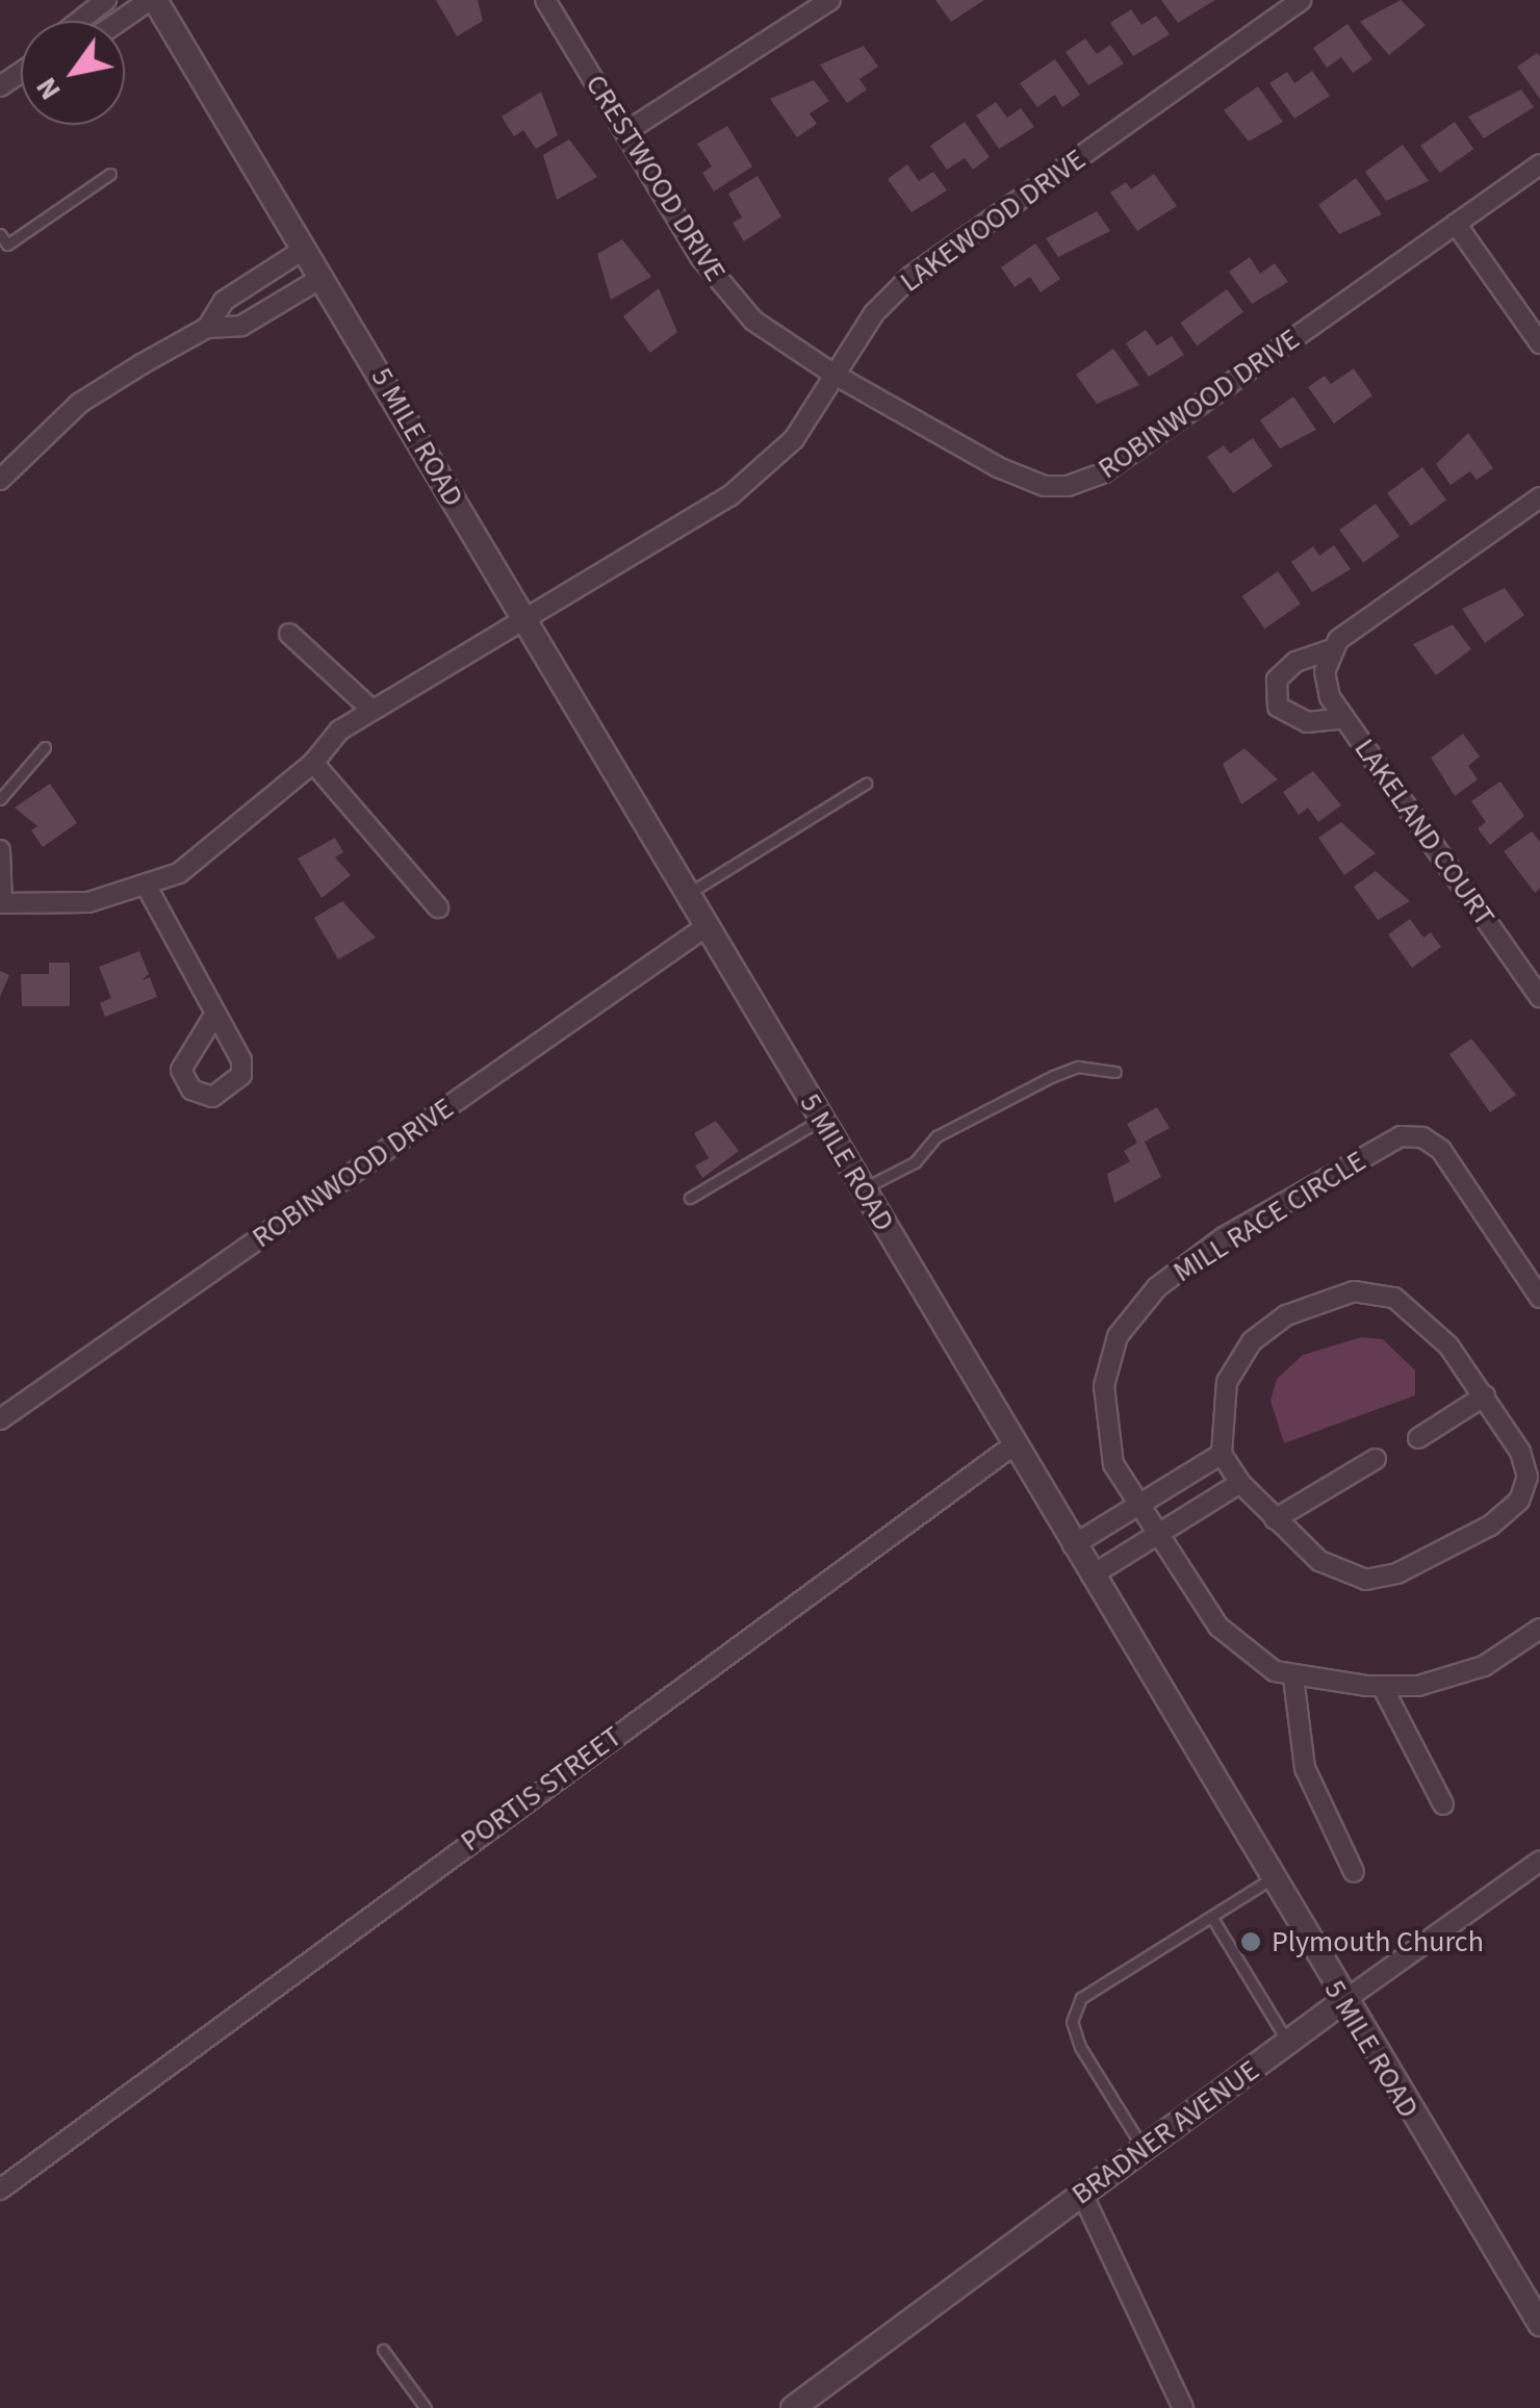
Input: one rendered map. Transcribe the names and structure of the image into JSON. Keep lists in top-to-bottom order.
{
  "streets": {
    "street": [
      "CRESTWOOD DRIVE",
      "LAKEWOOD DRIVE",
      "ROBINWOOD DRIVE",
      "5 MILE ROAD",
      "LAKELAND COURT",
      "MILL RACE CIRCLE",
      "PORTIS STREET",
      "BRADNER AVENUE"
    ]
  },
  "crossings": [
    ["CRESTWOOD DRIVE", "LAKEWOOD DRIVE"],
    ["CRESTWOOD DRIVE", "ROBINWOOD DRIVE"],
    ["LAKEWOOD DRIVE", "ROBINWOOD DRIVE"],
    ["LAKEWOOD DRIVE", "5 MILE ROAD"],
    ["ROBINWOOD DRIVE", "5 MILE ROAD"],
    ["5 MILE ROAD", "PORTIS STREET"],
    ["5 MILE ROAD", "BRADNER AVENUE"]
  ],
  "places": ["Plymouth Church"],
  "north": "bottom left"
}
